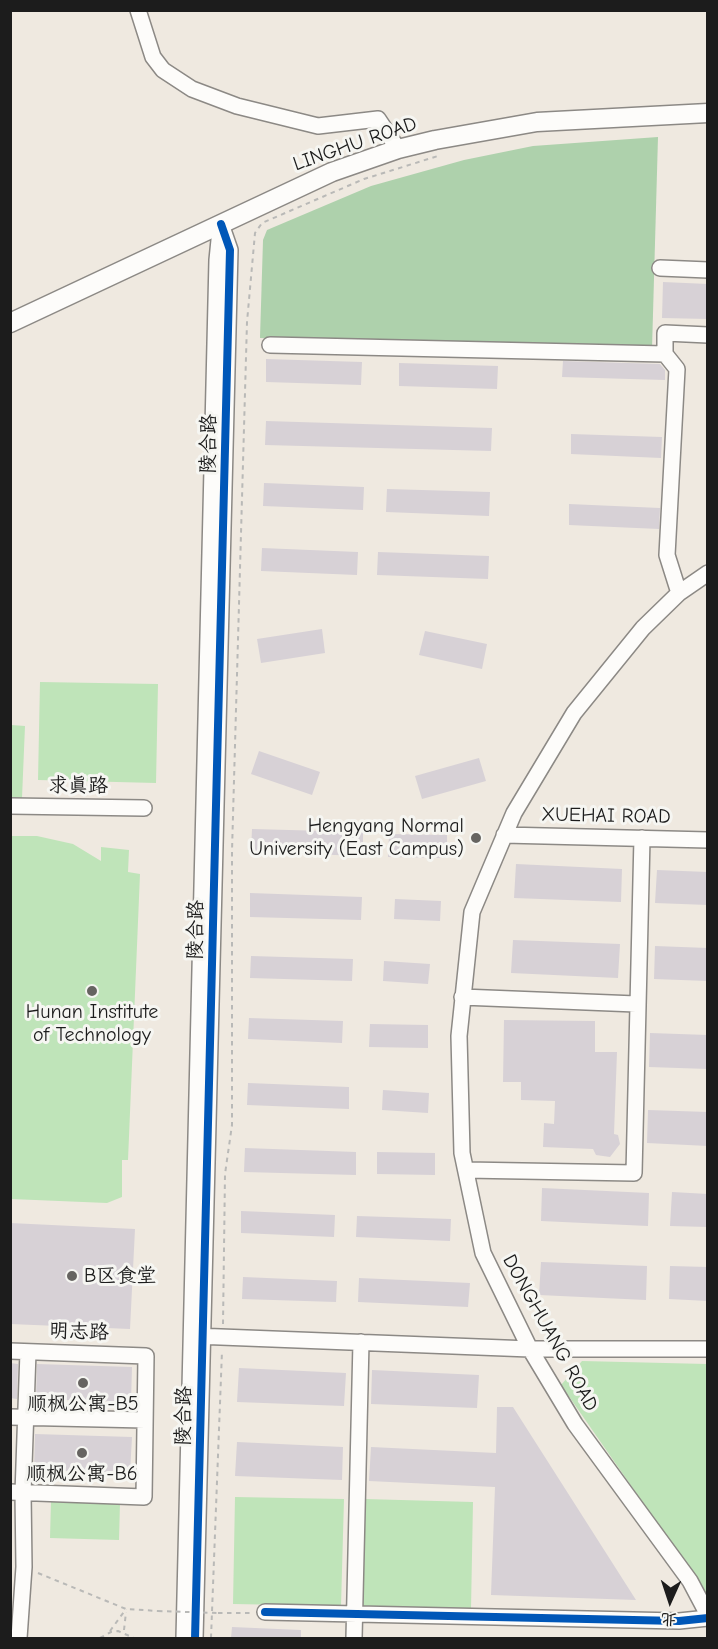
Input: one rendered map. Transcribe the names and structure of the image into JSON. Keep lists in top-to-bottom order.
{
  "streets": {
    "main road": ["LINGHU ROAD"],
    "street": [
      "陵合路",
      "求真路",
      "XUEHAI ROAD",
      "明志路",
      "DONGHUANG ROAD"
    ]
  },
  "crossings": [
    ["LINGHU ROAD", "陵合路"],
    ["XUEHAI ROAD", "DONGHUANG ROAD"]
  ],
  "places": [
    "Hengyang Normal University (East Campus)",
    "Hunan Institute of Technology",
    "B区食堂",
    "顺枫公寓-B5",
    "顺枫公寓-B6"
  ],
  "north": "bottom"
}
